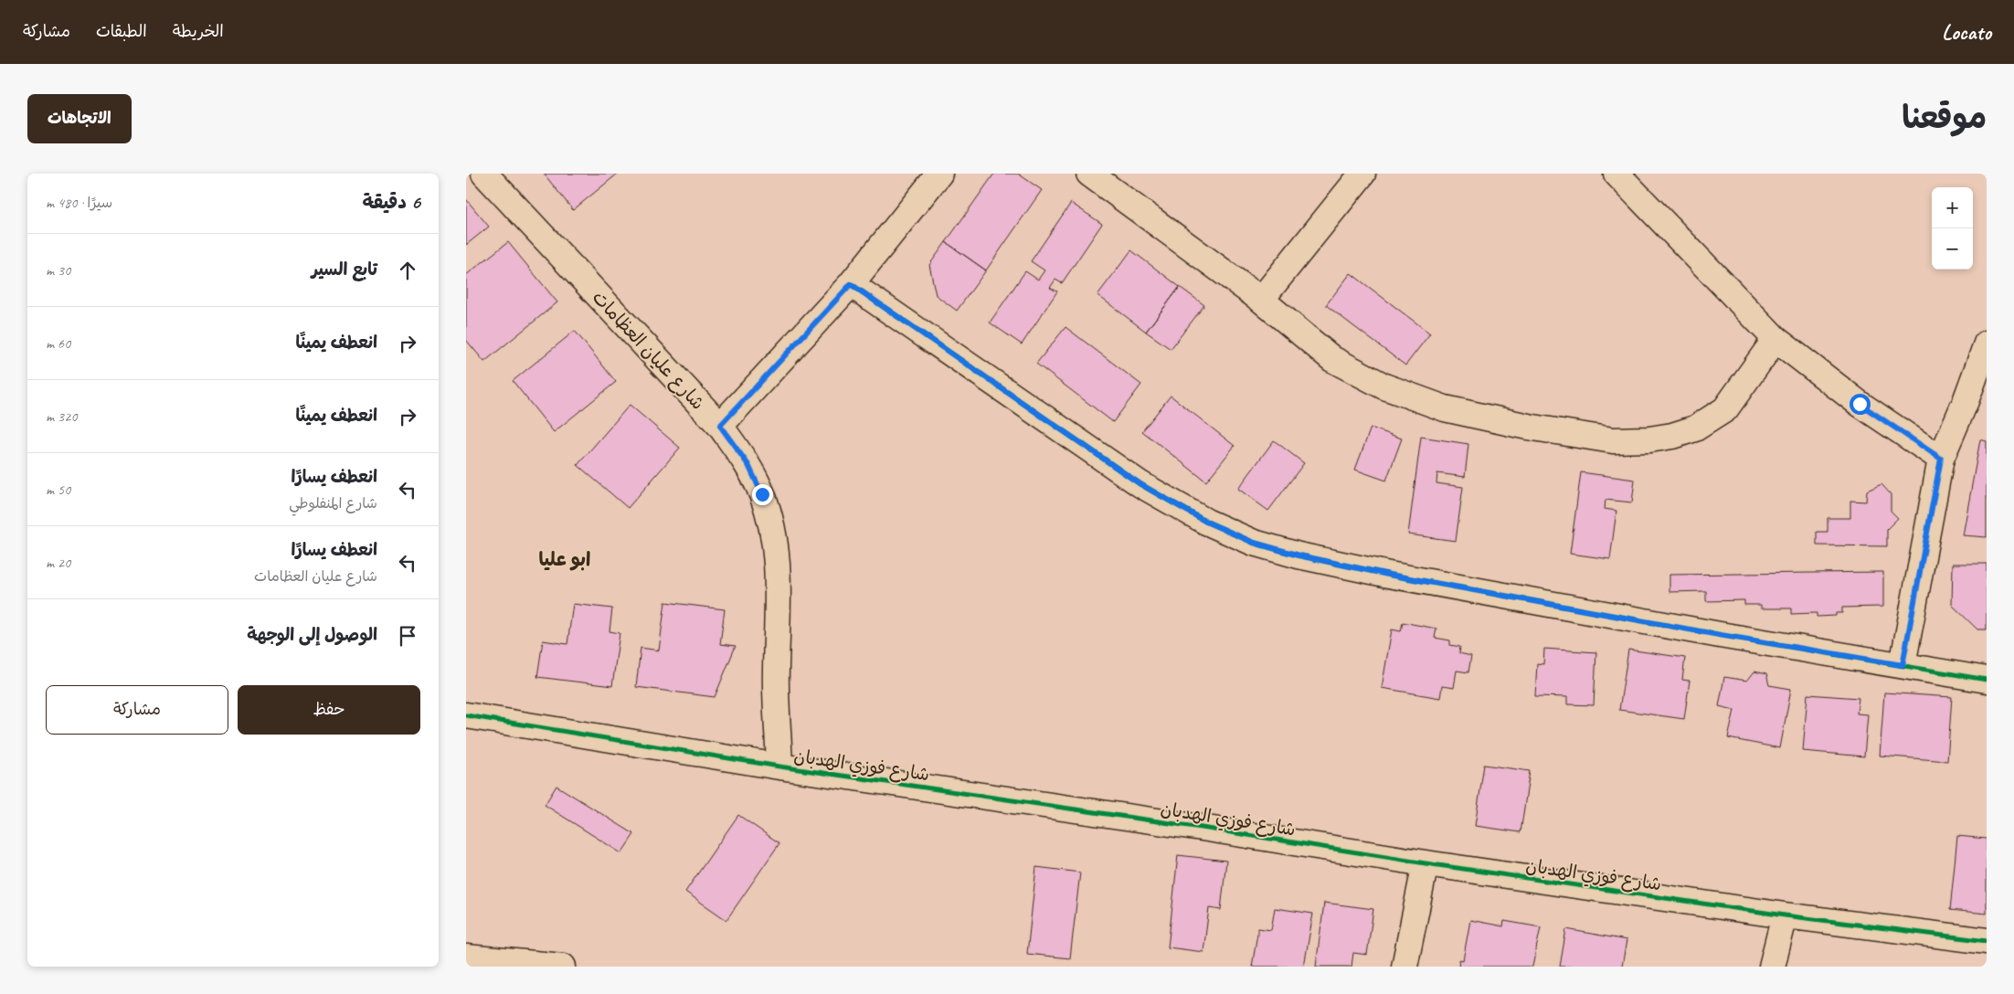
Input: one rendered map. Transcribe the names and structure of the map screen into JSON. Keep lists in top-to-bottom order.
{
  "streets": {
    "street": ["شارع عليان العظامات", "شارع فوزي الهدبان"]
  },
  "crossings": [
    ["شارع عليان العظامات", "شارع فوزي الهدبان"]
  ],
  "districts": ["ابو عليا"],
  "page": {
    "header": "Locato",
    "nav": ["الخريطة", "الطبقات", "مشاركة"],
    "title": "موقعنا",
    "buttons": [
      "الاتجاهات",
      ["حفظ", "مشاركة"]
    ],
    "heading": ["6 دقيقة", "سيرًا · 480 m"],
    "map_buttons": ["+", "−"],
    "list": [
      ["تابع السير", "30 m"],
      ["انعطف يمينًا", "60 m"],
      ["انعطف يمينًا", "320 m"],
      ["انعطف يسارًا", "شارع المنفلوطي", "50 m"],
      ["انعطف يسارًا", "شارع عليان العظامات", "20 m"],
      "الوصول إلى الوجهة"
    ]
  }
}
